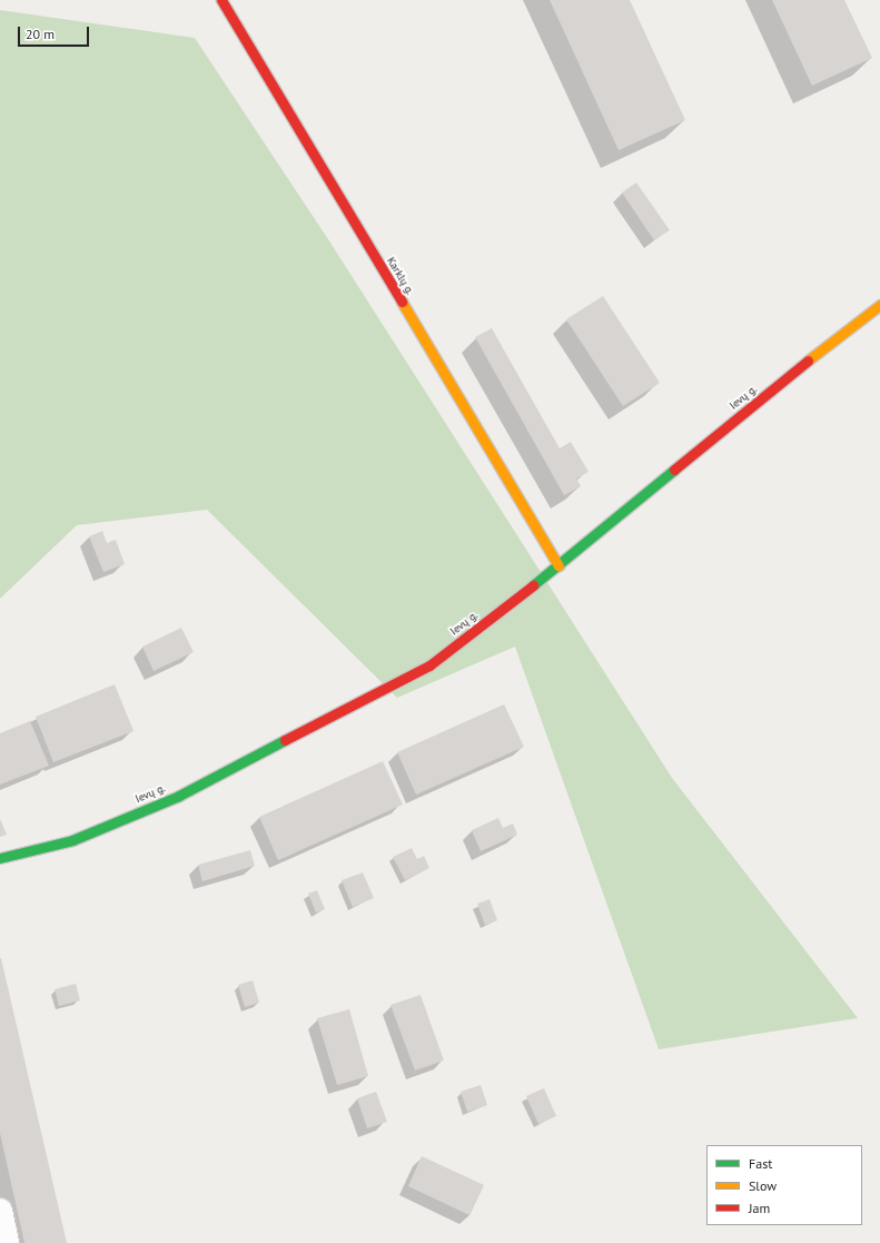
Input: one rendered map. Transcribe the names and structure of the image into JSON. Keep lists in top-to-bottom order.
{
  "streets": {
    "street": ["Karklų g.", "Ievų g."]
  },
  "crossings": [
    ["Karklų g.", "Ievų g."]
  ],
  "legend": ["Fast", "Slow", "Jam"],
  "scale_bar": "20 m"
}
